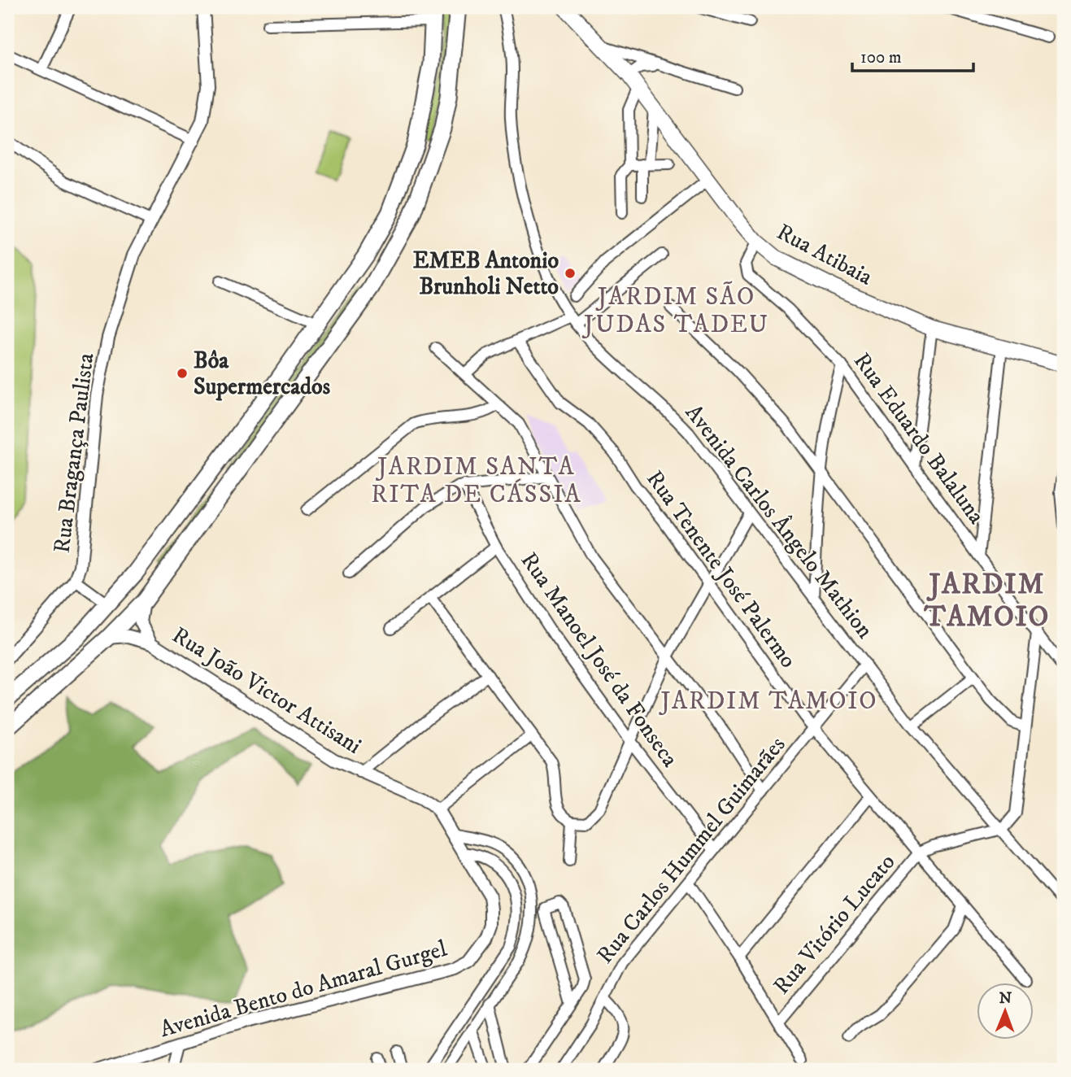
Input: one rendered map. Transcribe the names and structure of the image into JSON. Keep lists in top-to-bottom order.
{
  "streets": {
    "main road": ["Rua Atibaia"],
    "street": [
      "Rua Eduardo Balaluna",
      "Rua Bragança Paulista",
      "Avenida Carlos Ângelo Mathion",
      "Rua Tenente José Palermo",
      "Rua Manoel José da Fonseca",
      "Rua João Victor Attisani",
      "Rua Carlos Hummel Guimarães",
      "Rua Vitório Lucato",
      "Avenida Bento do Amaral Gurgel"
    ]
  },
  "crossings": [
    ["Rua Atibaia", "Rua Eduardo Balaluna"],
    ["Avenida Carlos Ângelo Mathion", "Rua Carlos Hummel Guimarães"],
    ["Rua Tenente José Palermo", "Rua Carlos Hummel Guimarães"],
    ["Rua Tenente José Palermo", "Rua Vitório Lucato"],
    ["Rua Manoel José da Fonseca", "Rua Carlos Hummel Guimarães"],
    ["Rua João Victor Attisani", "Avenida Bento do Amaral Gurgel"]
  ],
  "districts": [
    "JARDIM SÃO JUDAS TADEU",
    "JARDIM SANTA RITA DE CÁSSIA",
    "JARDIM TAMOIO",
    "JARDIM TAMOIO"
  ],
  "places": ["EMEB Antonio Brunholi Netto", "Bôa Supermercados"],
  "scale_bar": "100 m",
  "north": "top"
}
